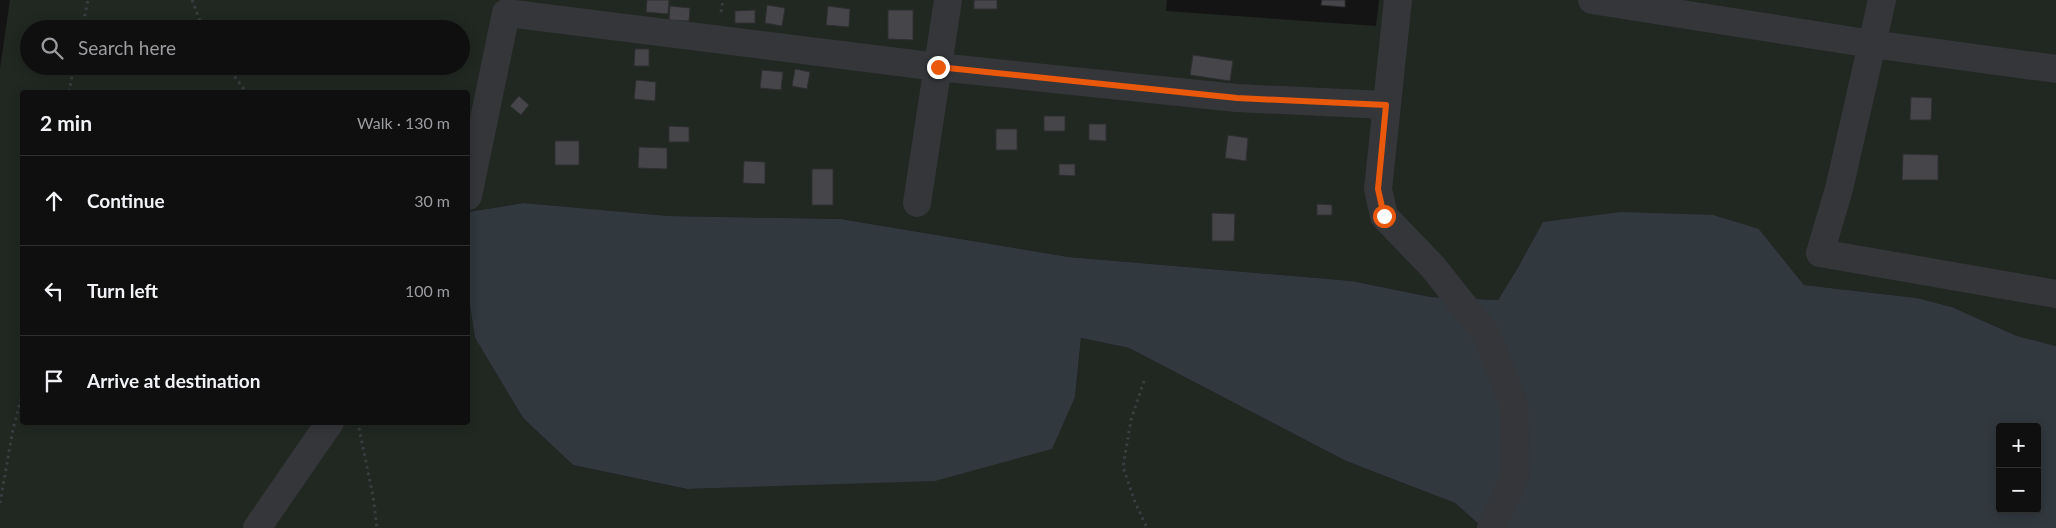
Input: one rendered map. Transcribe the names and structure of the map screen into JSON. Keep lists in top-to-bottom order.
{
  "page": {
    "search": "Search here",
    "heading": ["2 min", "Walk · 130 m"],
    "list": [
      ["Continue", "30 m"],
      ["Turn left", "100 m"],
      "Arrive at destination"
    ],
    "map_buttons": ["+", "−"]
  }
}
